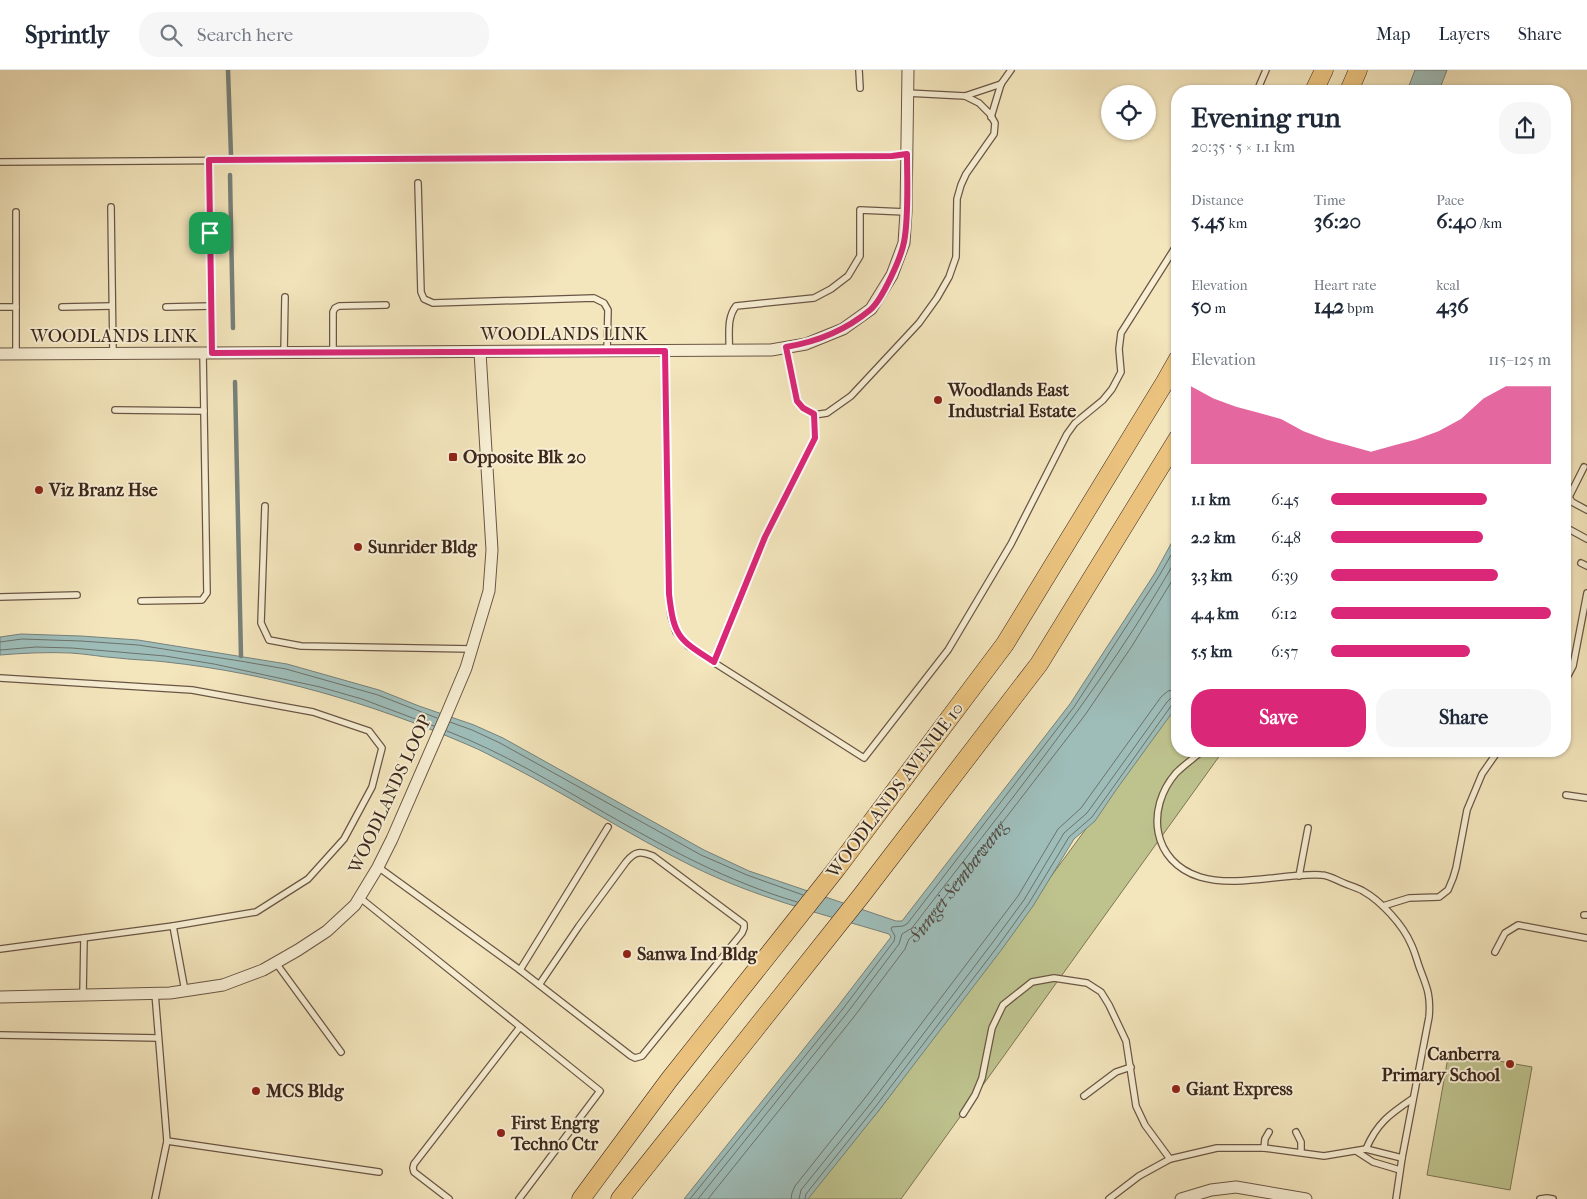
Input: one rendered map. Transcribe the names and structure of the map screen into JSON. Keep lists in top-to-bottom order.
{
  "streets": {
    "main road": ["WOODLANDS AVENUE 10"],
    "street": ["WOODLANDS LINK", "WOODLANDS LOOP"]
  },
  "crossings": [
    ["WOODLANDS LINK", "WOODLANDS LOOP"]
  ],
  "water": ["Sungei Sembawang"],
  "places": {
    "other": [
      "Woodlands East Industrial Estate",
      "Viz Branz Hse",
      "Sunrider Bldg",
      "Sanwa Ind Bldg",
      "Canberra Primary School",
      "Giant Express",
      "MCS Bldg",
      "First Engrg Techno Ctr"
    ],
    "transit": ["Opposite Blk 20"]
  },
  "page": {
    "header": "Sprintly",
    "search": "Search here",
    "nav": ["Map", "Layers", "Share"],
    "heading": ["Evening run", "20:35 · 5 × 1.1 km"],
    "stats": [
      ["Distance", "5.45 km"],
      ["Time", "36:20"],
      ["Pace", "6:40 /km"],
      ["Elevation", "50 m"],
      ["Heart rate", "142 bpm"],
      ["kcal", "436"]
    ],
    "chart": ["Elevation", "115–125 m"],
    "list": [
      {
        "name": "1.1 km",
        "note": "6:45"
      },
      {
        "name": "2.2 km",
        "note": "6:48"
      },
      {
        "name": "3.3 km",
        "note": "6:39"
      },
      {
        "name": "4.4 km",
        "note": "6:12"
      },
      {
        "name": "5.5 km",
        "note": "6:57"
      }
    ],
    "buttons": ["Save", "Share"]
  }
}
